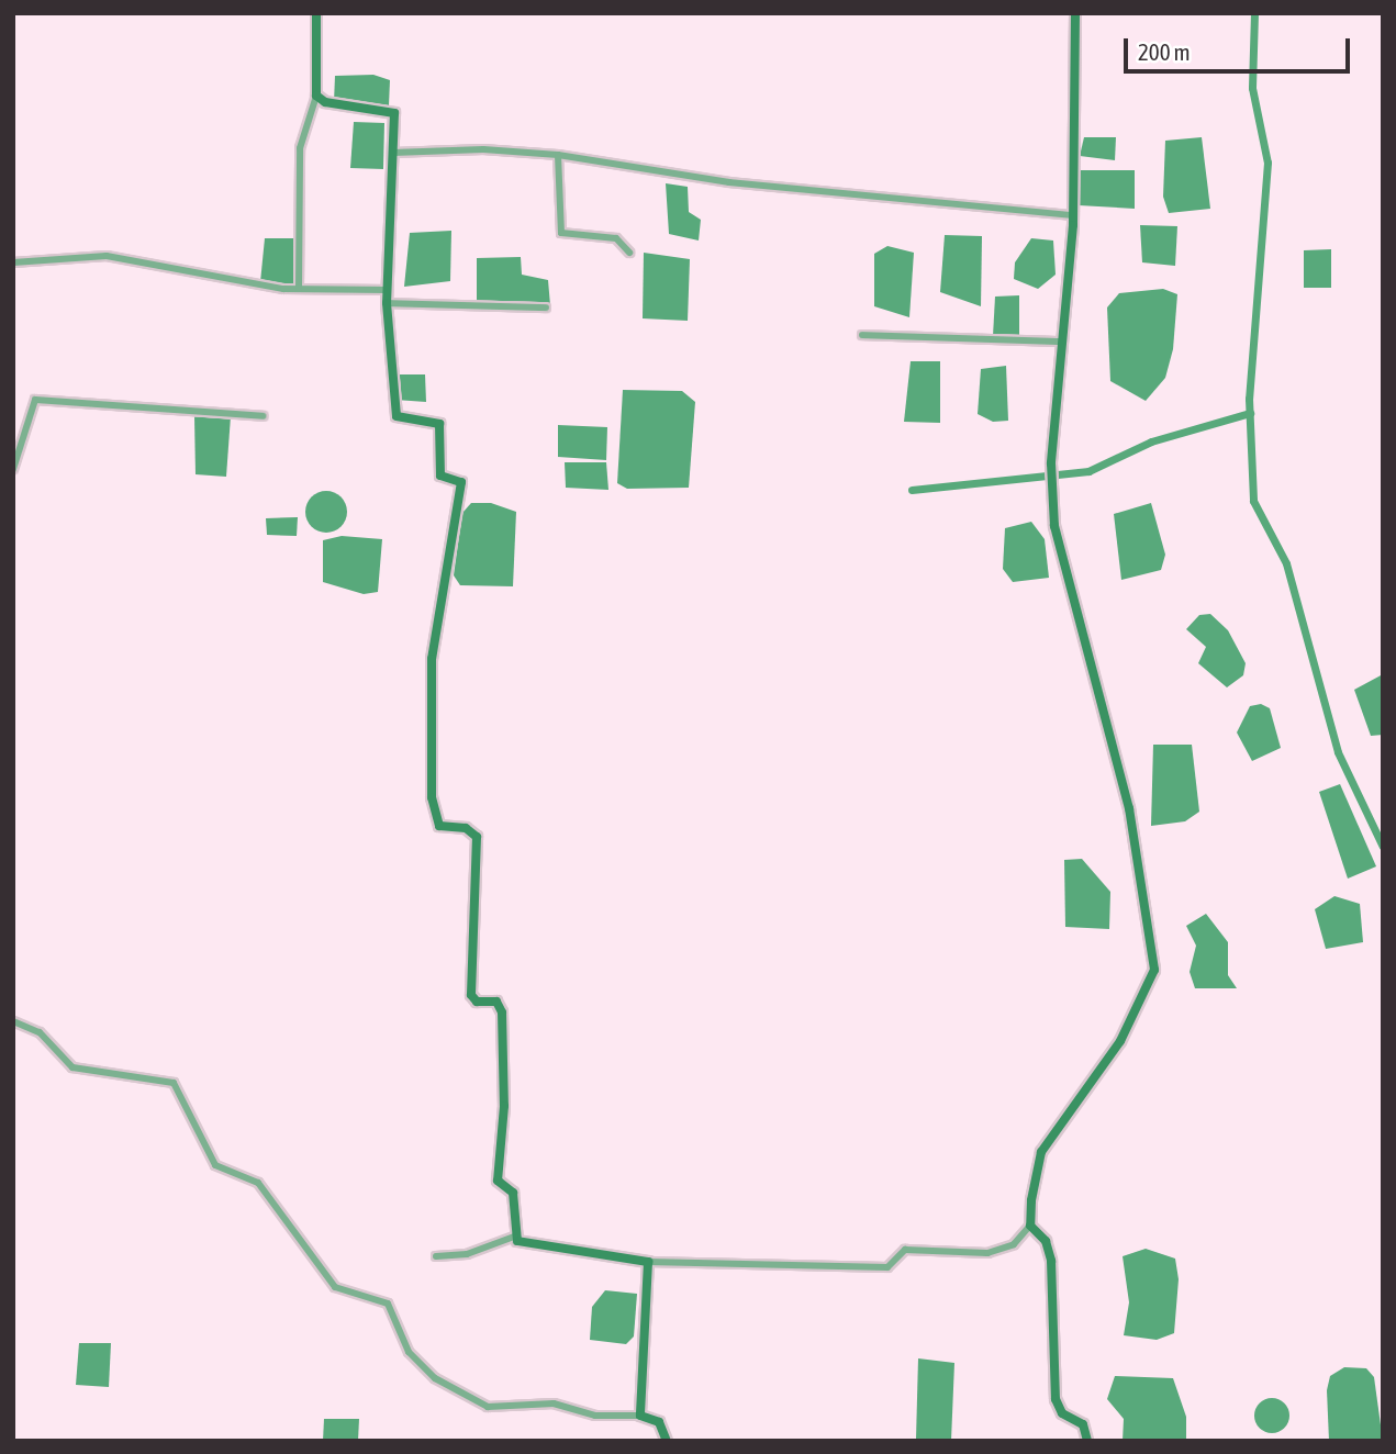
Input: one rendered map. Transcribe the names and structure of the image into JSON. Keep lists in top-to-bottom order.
{
  "scale_bar": "200 m"
}
